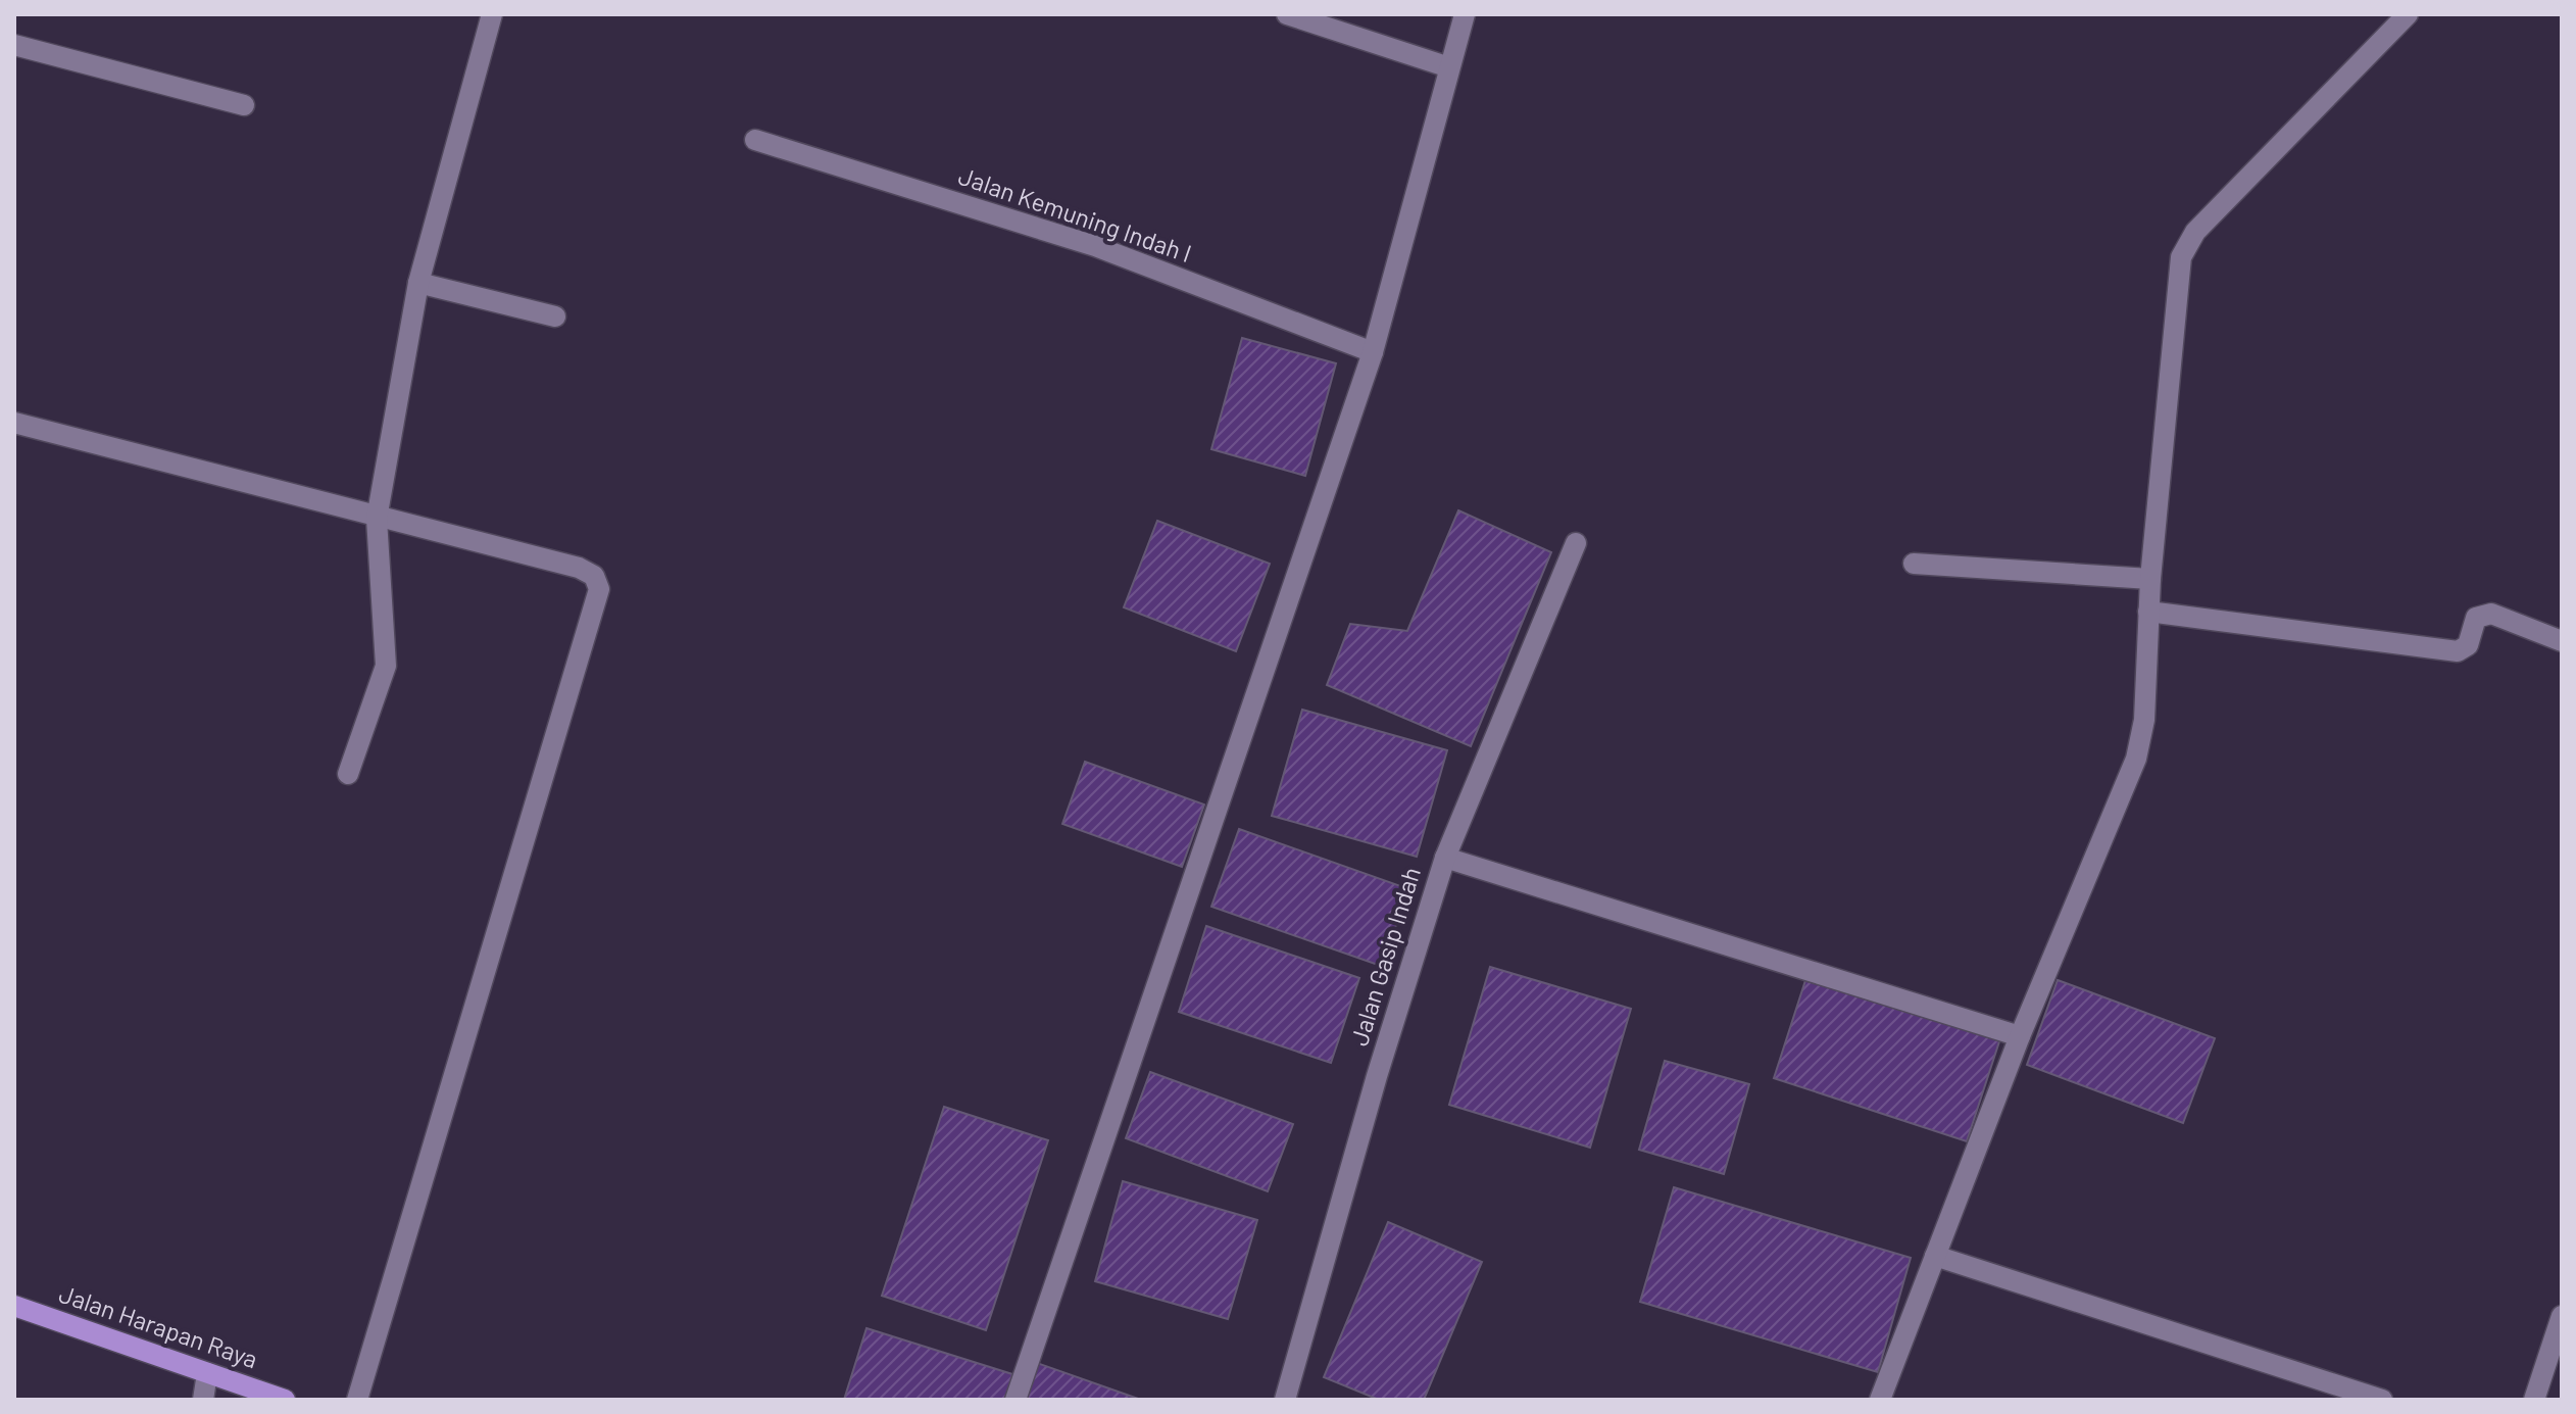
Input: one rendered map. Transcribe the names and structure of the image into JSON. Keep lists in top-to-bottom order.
{
  "streets": {
    "main road": ["Jalan Harapan Raya"],
    "street": ["Jalan Kemuning Indah I", "Jalan Gasip Indah"]
  }
}
